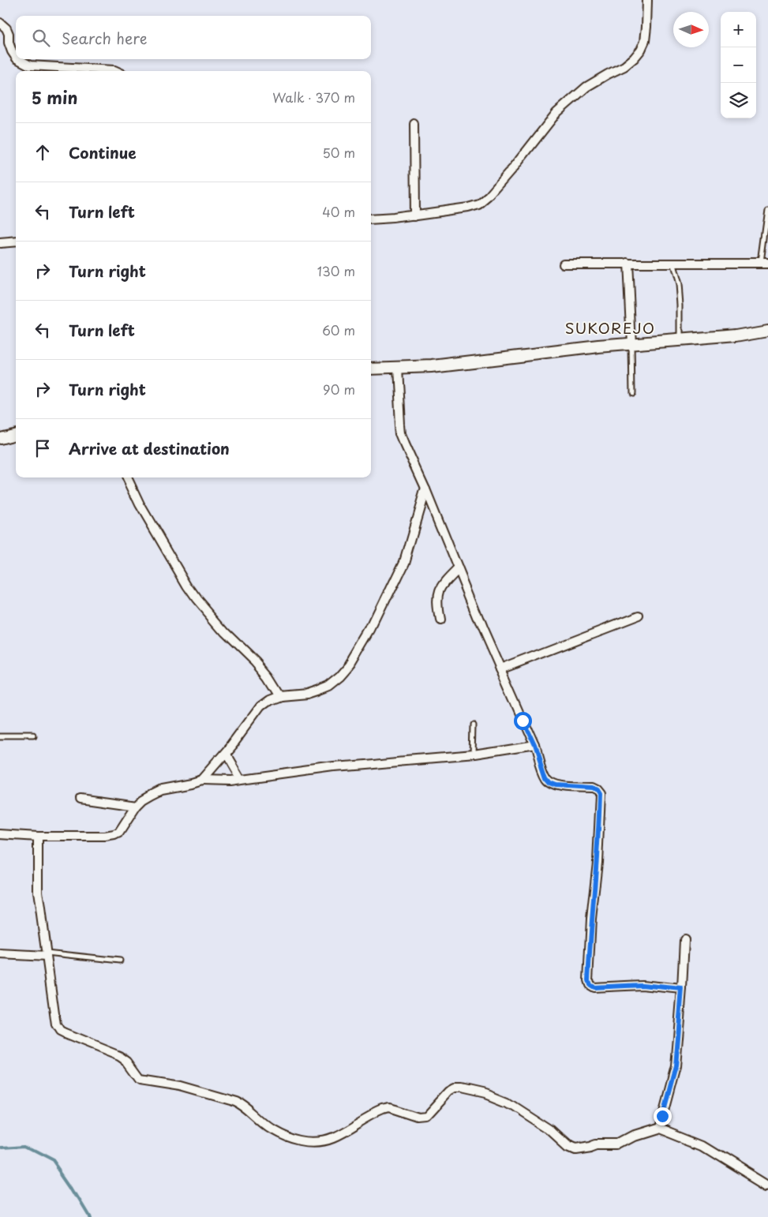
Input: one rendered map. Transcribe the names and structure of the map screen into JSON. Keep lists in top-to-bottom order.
{
  "districts": ["SUKOREJO"],
  "north": "right",
  "page": {
    "map_buttons": ["+", "−"],
    "search": "Search here",
    "heading": ["5 min", "Walk · 370 m"],
    "list": [
      ["Continue", "50 m"],
      ["Turn left", "40 m"],
      ["Turn right", "130 m"],
      ["Turn left", "60 m"],
      ["Turn right", "90 m"],
      "Arrive at destination"
    ]
  }
}
